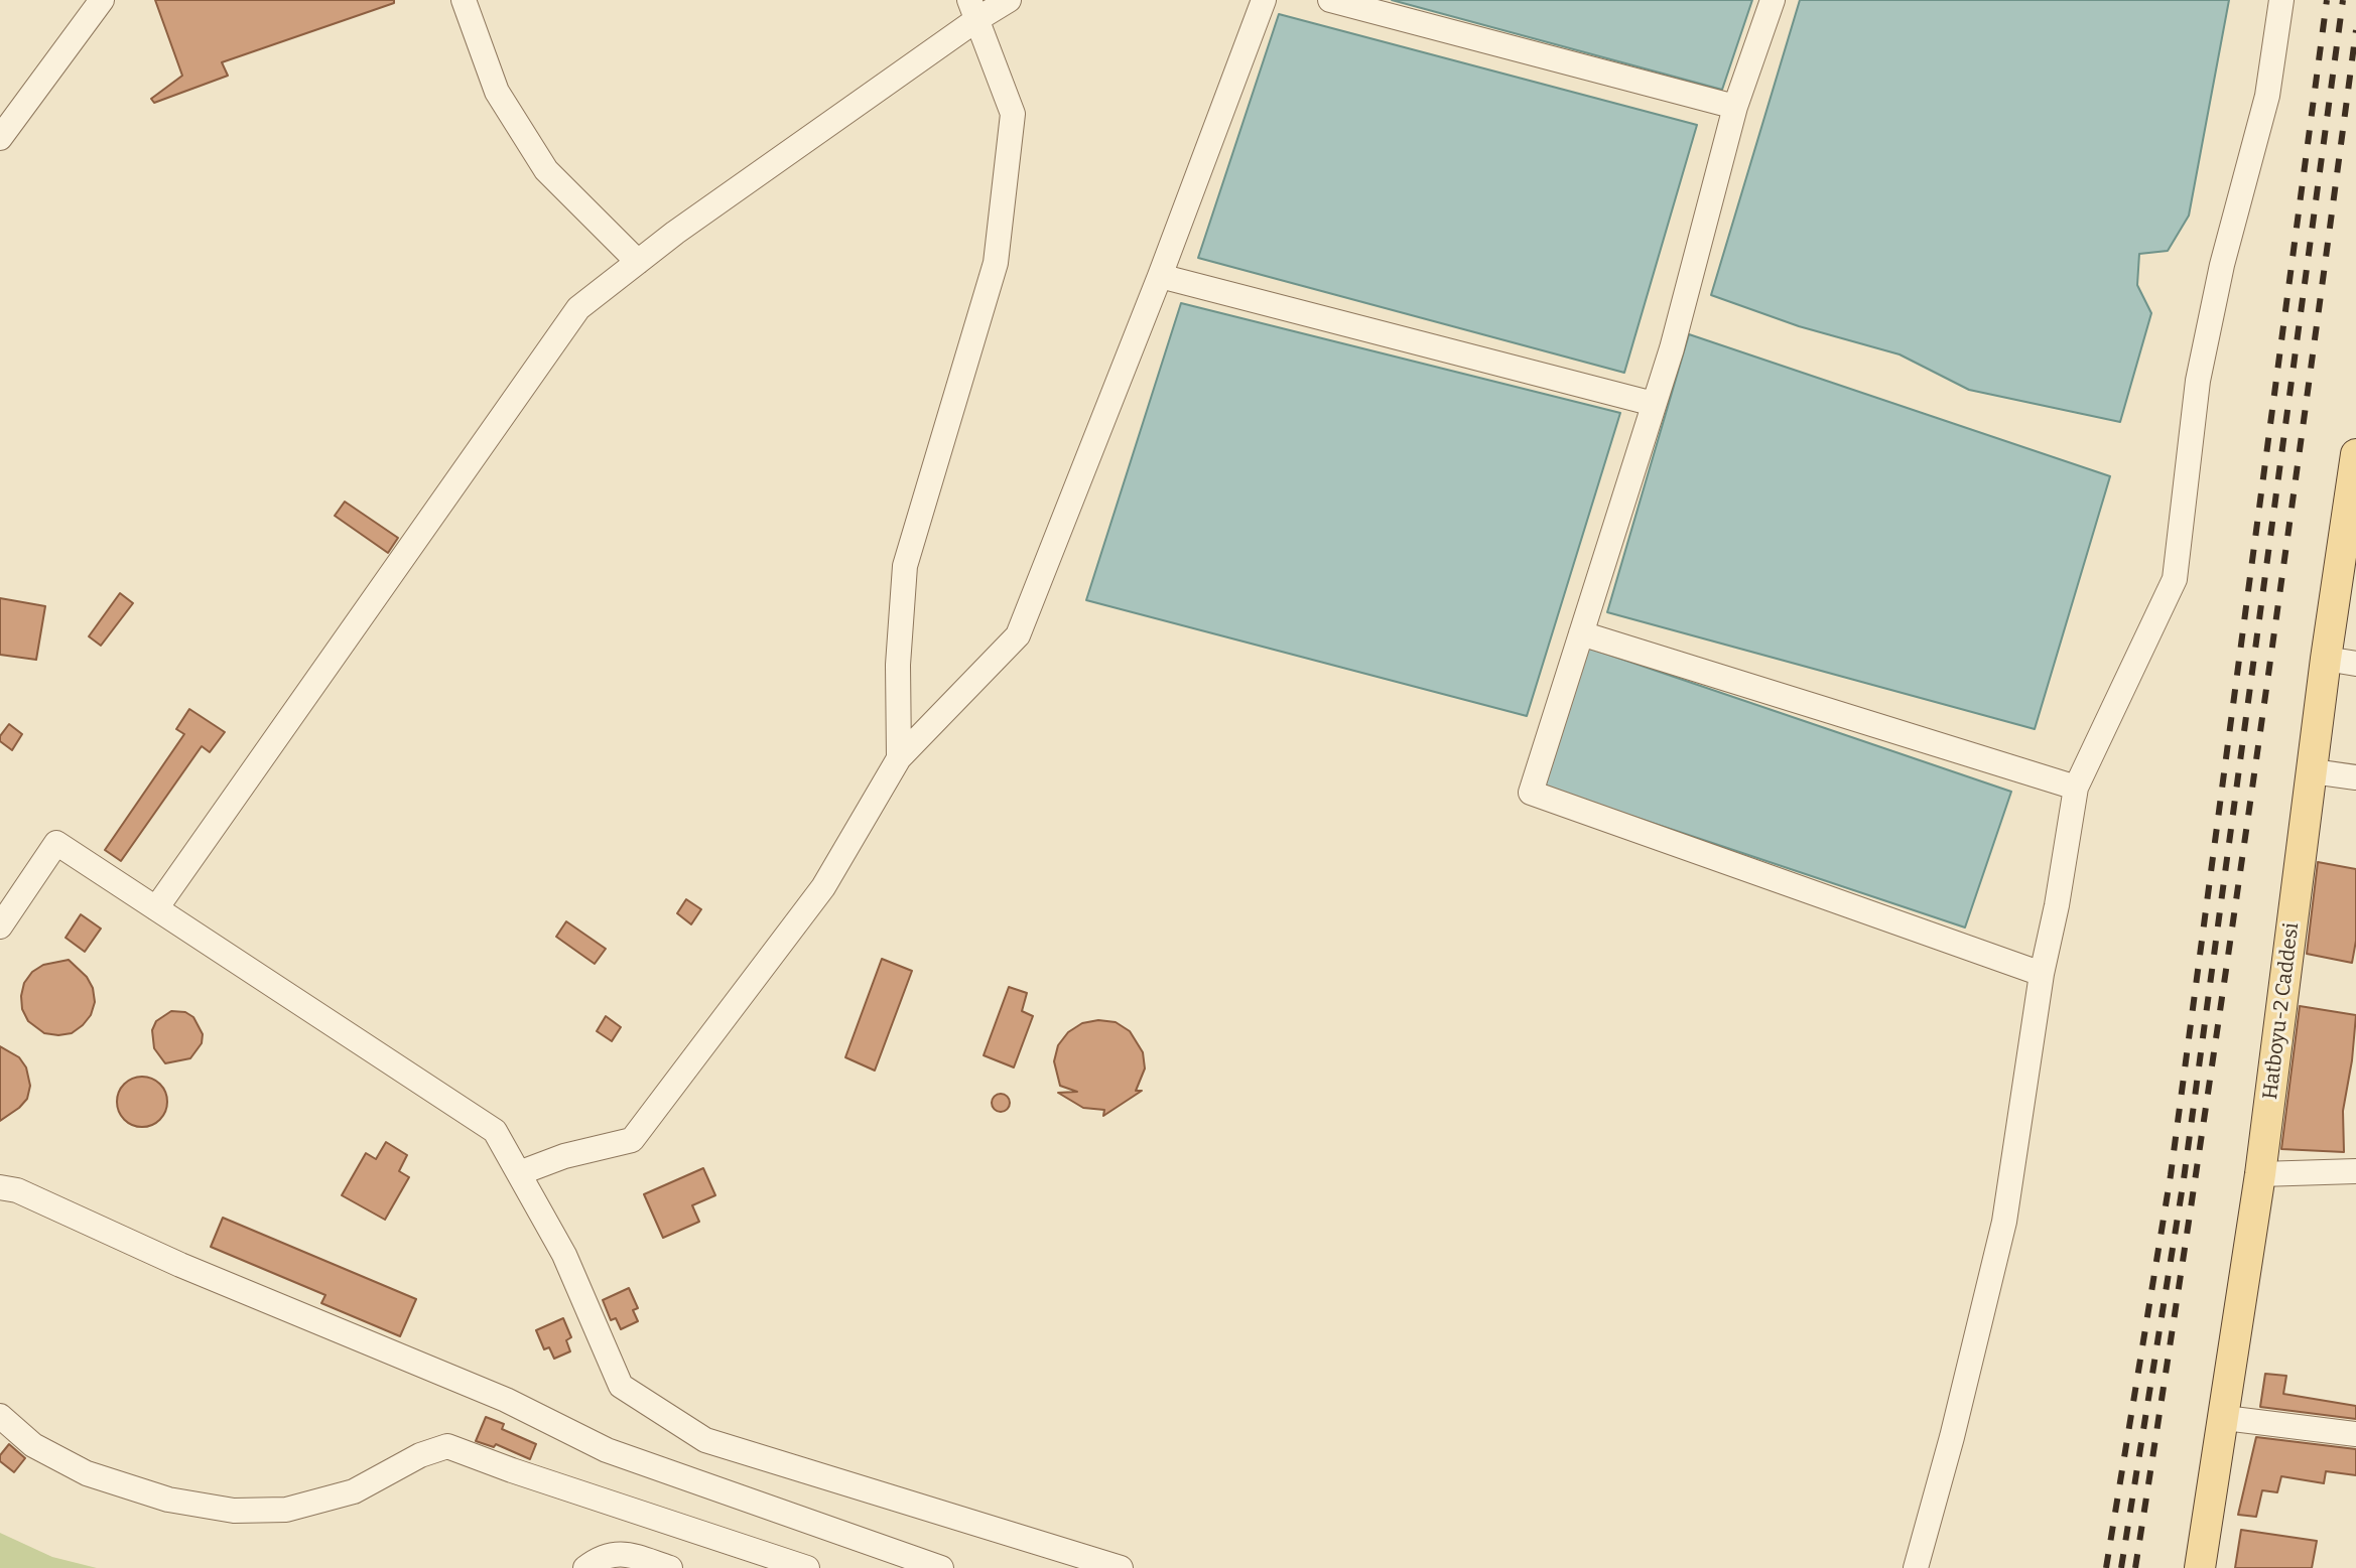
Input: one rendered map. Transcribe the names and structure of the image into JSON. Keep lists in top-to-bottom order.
{
  "streets": {
    "main road": ["Hatboyu-2 Caddesi"]
  }
}
